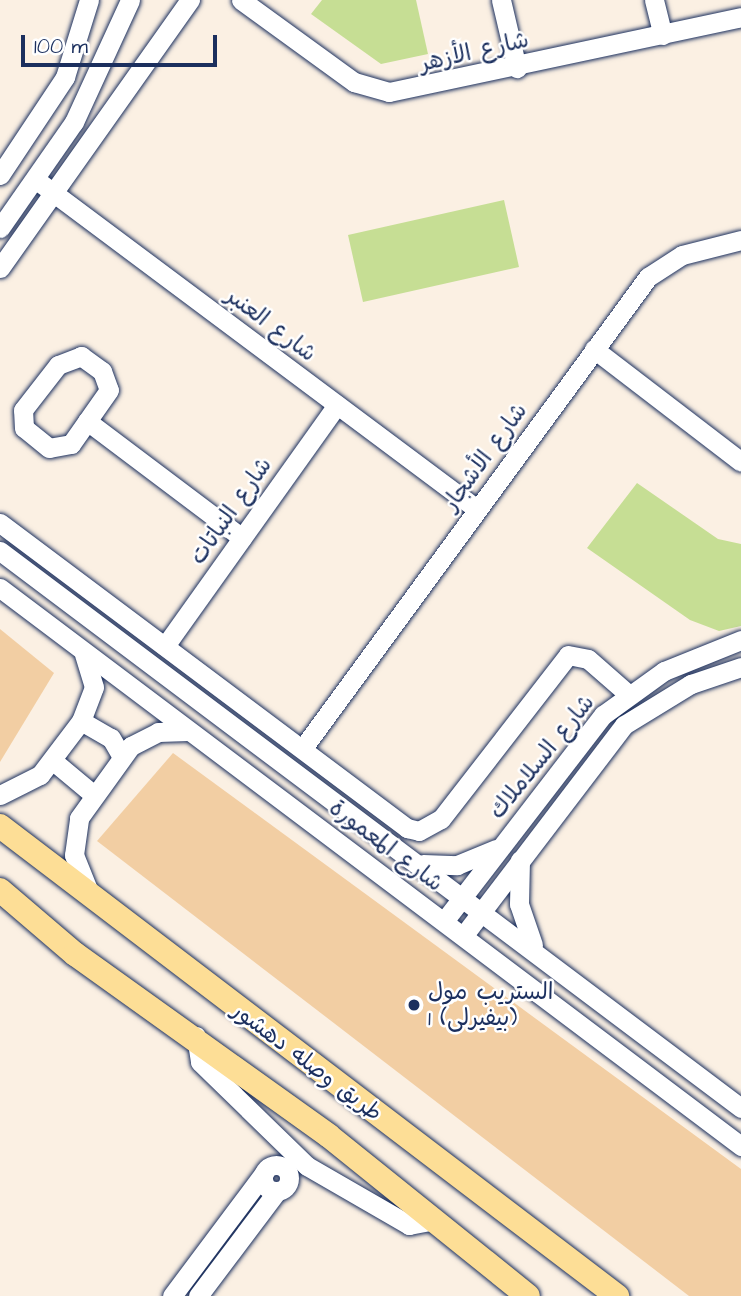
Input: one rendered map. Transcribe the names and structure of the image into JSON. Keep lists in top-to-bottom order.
{
  "streets": {
    "main road": ["طريق وصله دهشور"],
    "street": [
      "شارع الأزهر",
      "شارع العنبر",
      "شارع الأشجار",
      "شارع النباتات",
      "شارع السلاملاك",
      "شارع المعمورة"
    ]
  },
  "crossings": [
    ["شارع العنبر", "شارع الأشجار"],
    ["شارع العنبر", "شارع النباتات"],
    ["شارع السلاملاك", "شارع المعمورة"]
  ],
  "places": ["الستريب مول 1 (بيفيرلى)"],
  "scale_bar": "100 m"
}
